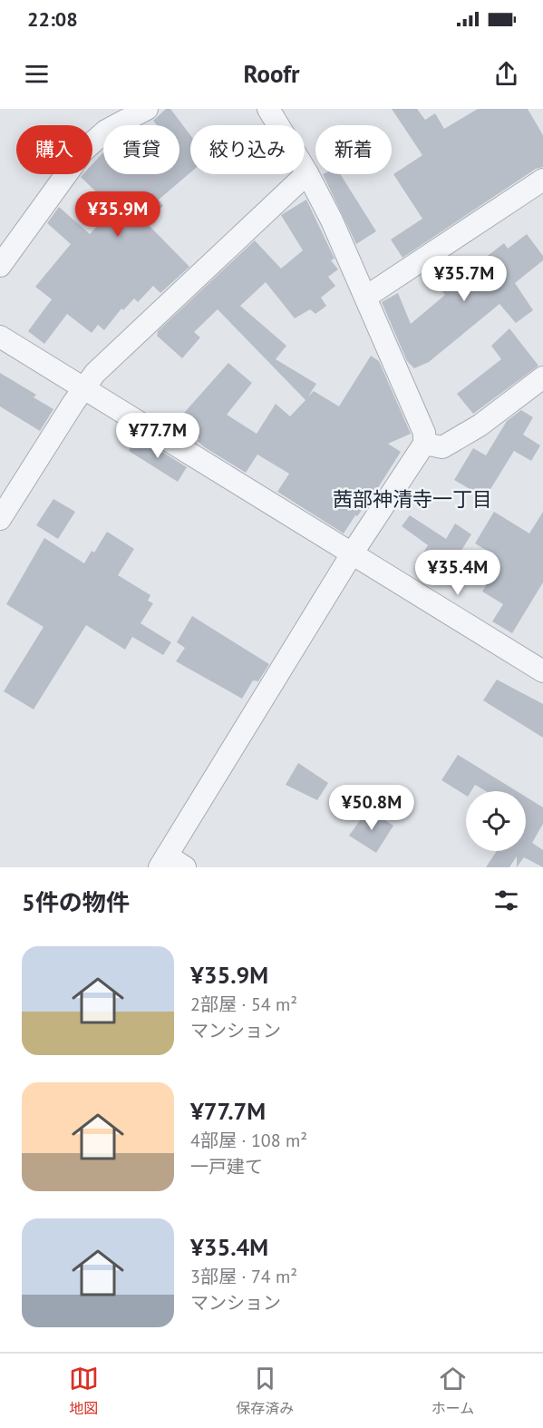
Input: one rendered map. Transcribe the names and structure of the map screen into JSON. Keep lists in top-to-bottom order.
{
  "districts": ["茜部神清寺一丁目"],
  "page": {
    "status": "22:08",
    "header": "Roofr",
    "chip": [
      "購入",
      "賃貸",
      "絞り込み",
      "新着"
    ],
    "price": [
      "¥35.9M",
      "¥35.7M",
      "¥77.7M",
      "¥35.4M",
      "¥50.8M"
    ],
    "heading": "5件の物件",
    "list": [
      {
        "name": "¥35.9M",
        "note": "2部屋 · 54 m² · マンション"
      },
      {
        "name": "¥77.7M",
        "note": "4部屋 · 108 m² · 一戸建て"
      },
      {
        "name": "¥35.4M",
        "note": "3部屋 · 74 m² · マンション"
      }
    ],
    "tabs": ["地図", "保存済み", "ホーム"]
  }
}
